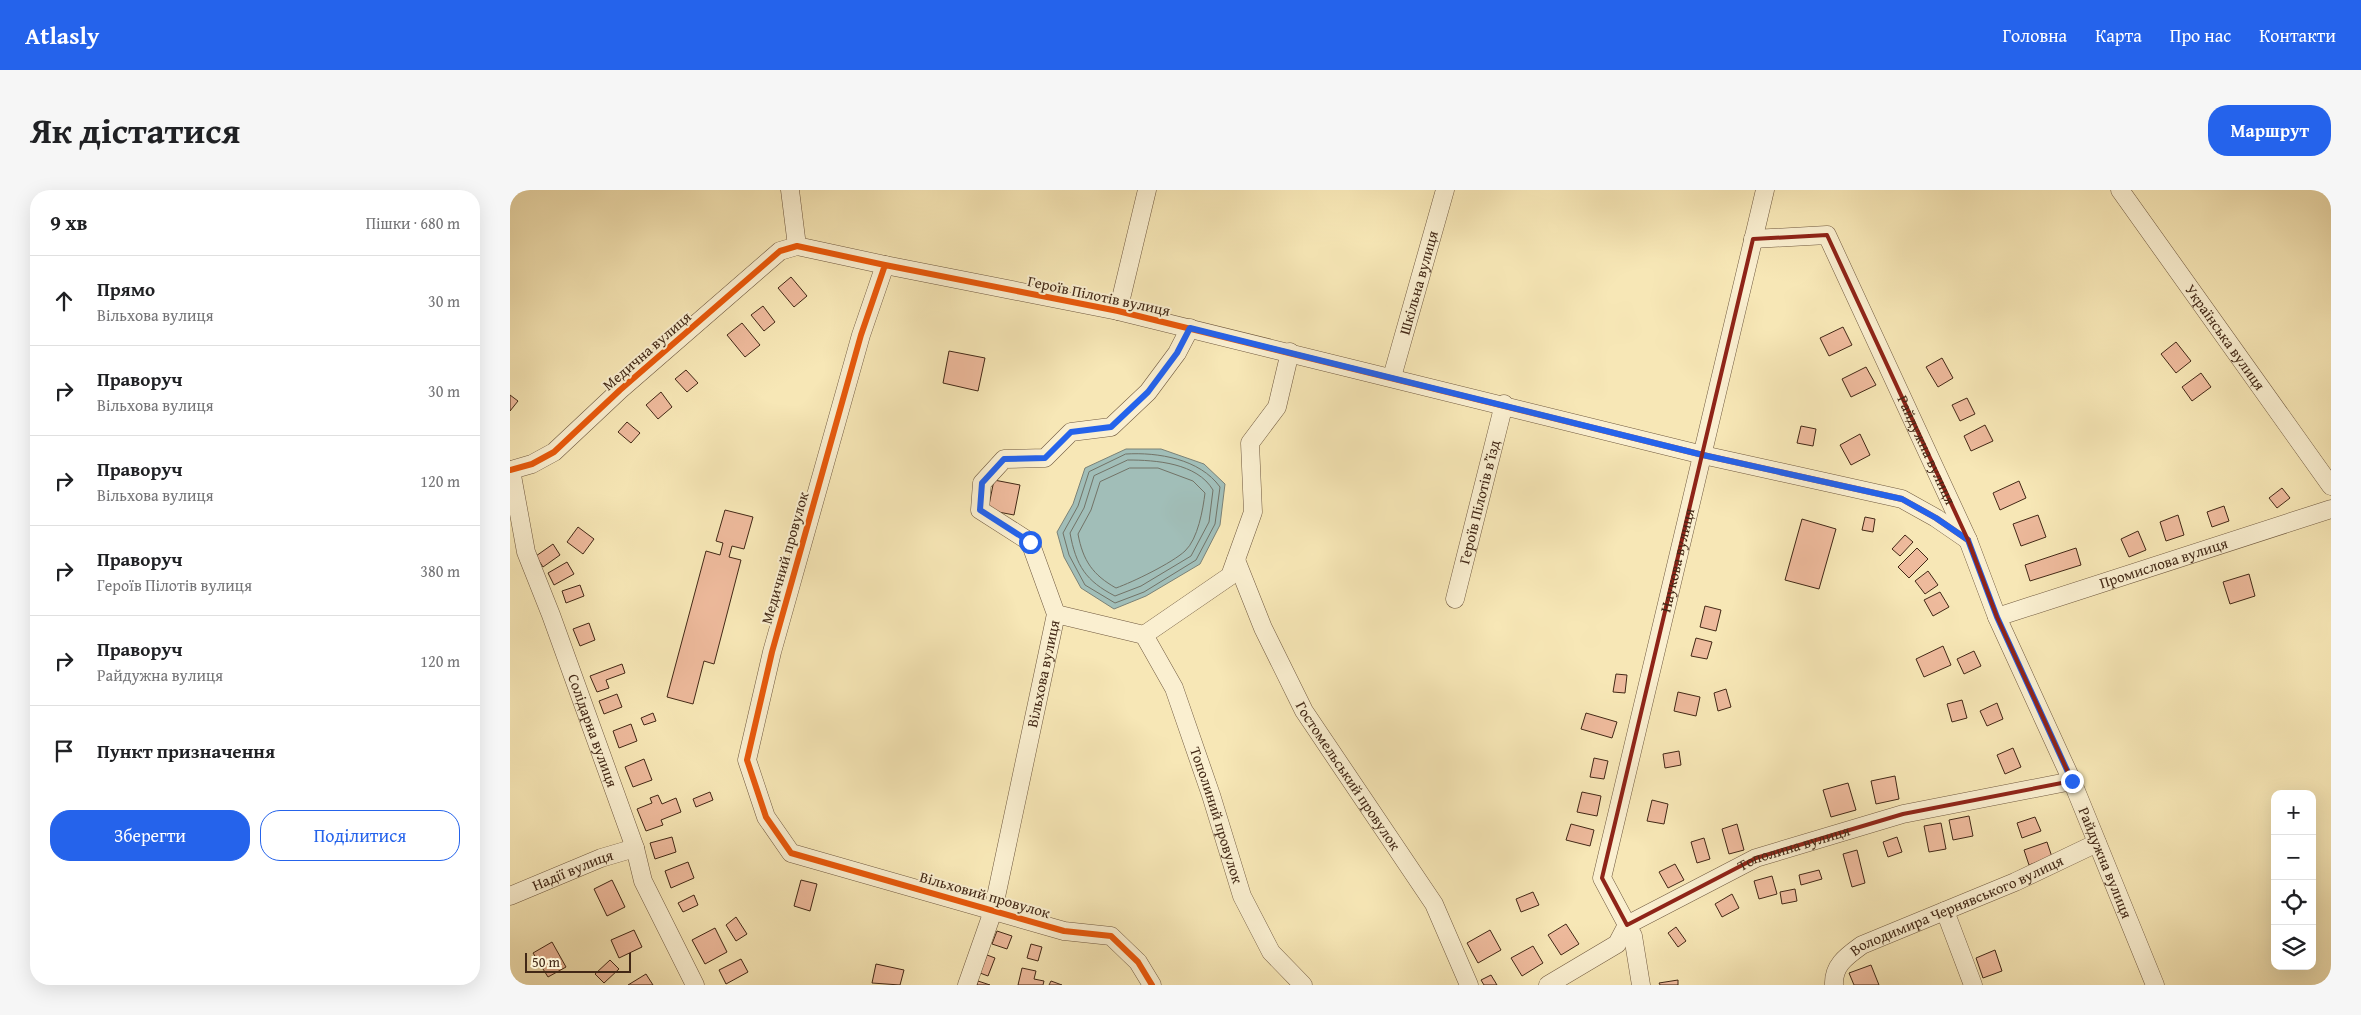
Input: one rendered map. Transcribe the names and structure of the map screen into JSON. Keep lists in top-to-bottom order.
{
  "streets": {
    "street": [
      "Шкільна вулиця",
      "Героїв Пілотів вулиця",
      "Українська вулиця",
      "Медична вулиця",
      "Райдужна вулиця",
      "Героїв Пілотів в’їзд",
      "Медичний провулок",
      "Наукова вулиця",
      "Промислова вулиця",
      "Вільхова вулиця",
      "Солідарна вулиця",
      "Гостомельський провулок",
      "Тополиний провулок",
      "Тополина вулиця",
      "Надії вулиця",
      "Вільховий провулок",
      "Володимира Чернявського вулиця"
    ]
  },
  "crossings": [
    ["Шкільна вулиця", "Героїв Пілотів вулиця"],
    ["Героїв Пілотів вулиця", "Медична вулиця"],
    ["Героїв Пілотів вулиця", "Райдужна вулиця"],
    ["Героїв Пілотів вулиця", "Героїв Пілотів в’їзд"],
    ["Героїв Пілотів вулиця", "Медичний провулок"],
    ["Героїв Пілотів вулиця", "Наукова вулиця"],
    ["Героїв Пілотів вулиця", "Вільхова вулиця"],
    ["Медична вулиця", "Солідарна вулиця"],
    ["Райдужна вулиця", "Наукова вулиця"],
    ["Райдужна вулиця", "Промислова вулиця"],
    ["Райдужна вулиця", "Тополина вулиця"],
    ["Райдужна вулиця", "Володимира Чернявського вулиця"],
    ["Медичний провулок", "Вільховий провулок"],
    ["Наукова вулиця", "Тополина вулиця"],
    ["Вільхова вулиця", "Вільховий провулок"],
    ["Солідарна вулиця", "Надії вулиця"]
  ],
  "scale_bar": "50 m",
  "page": {
    "header": "Atlasly",
    "nav": [
      "Головна",
      "Карта",
      "Про нас",
      "Контакти"
    ],
    "title": "Як дістатися",
    "buttons": [
      "Маршрут",
      ["Зберегти", "Поділитися"]
    ],
    "heading": ["9 хв", "Пішки · 680 m"],
    "list": [
      ["Прямо", "Вільхова вулиця", "30 m"],
      ["Праворуч", "Вільхова вулиця", "30 m"],
      ["Праворуч", "Вільхова вулиця", "120 m"],
      ["Праворуч", "Героїв Пілотів вулиця", "380 m"],
      ["Праворуч", "Райдужна вулиця", "120 m"],
      "Пункт призначення"
    ],
    "map_buttons": ["+", "−"],
    "scale": "50 m"
  }
}
